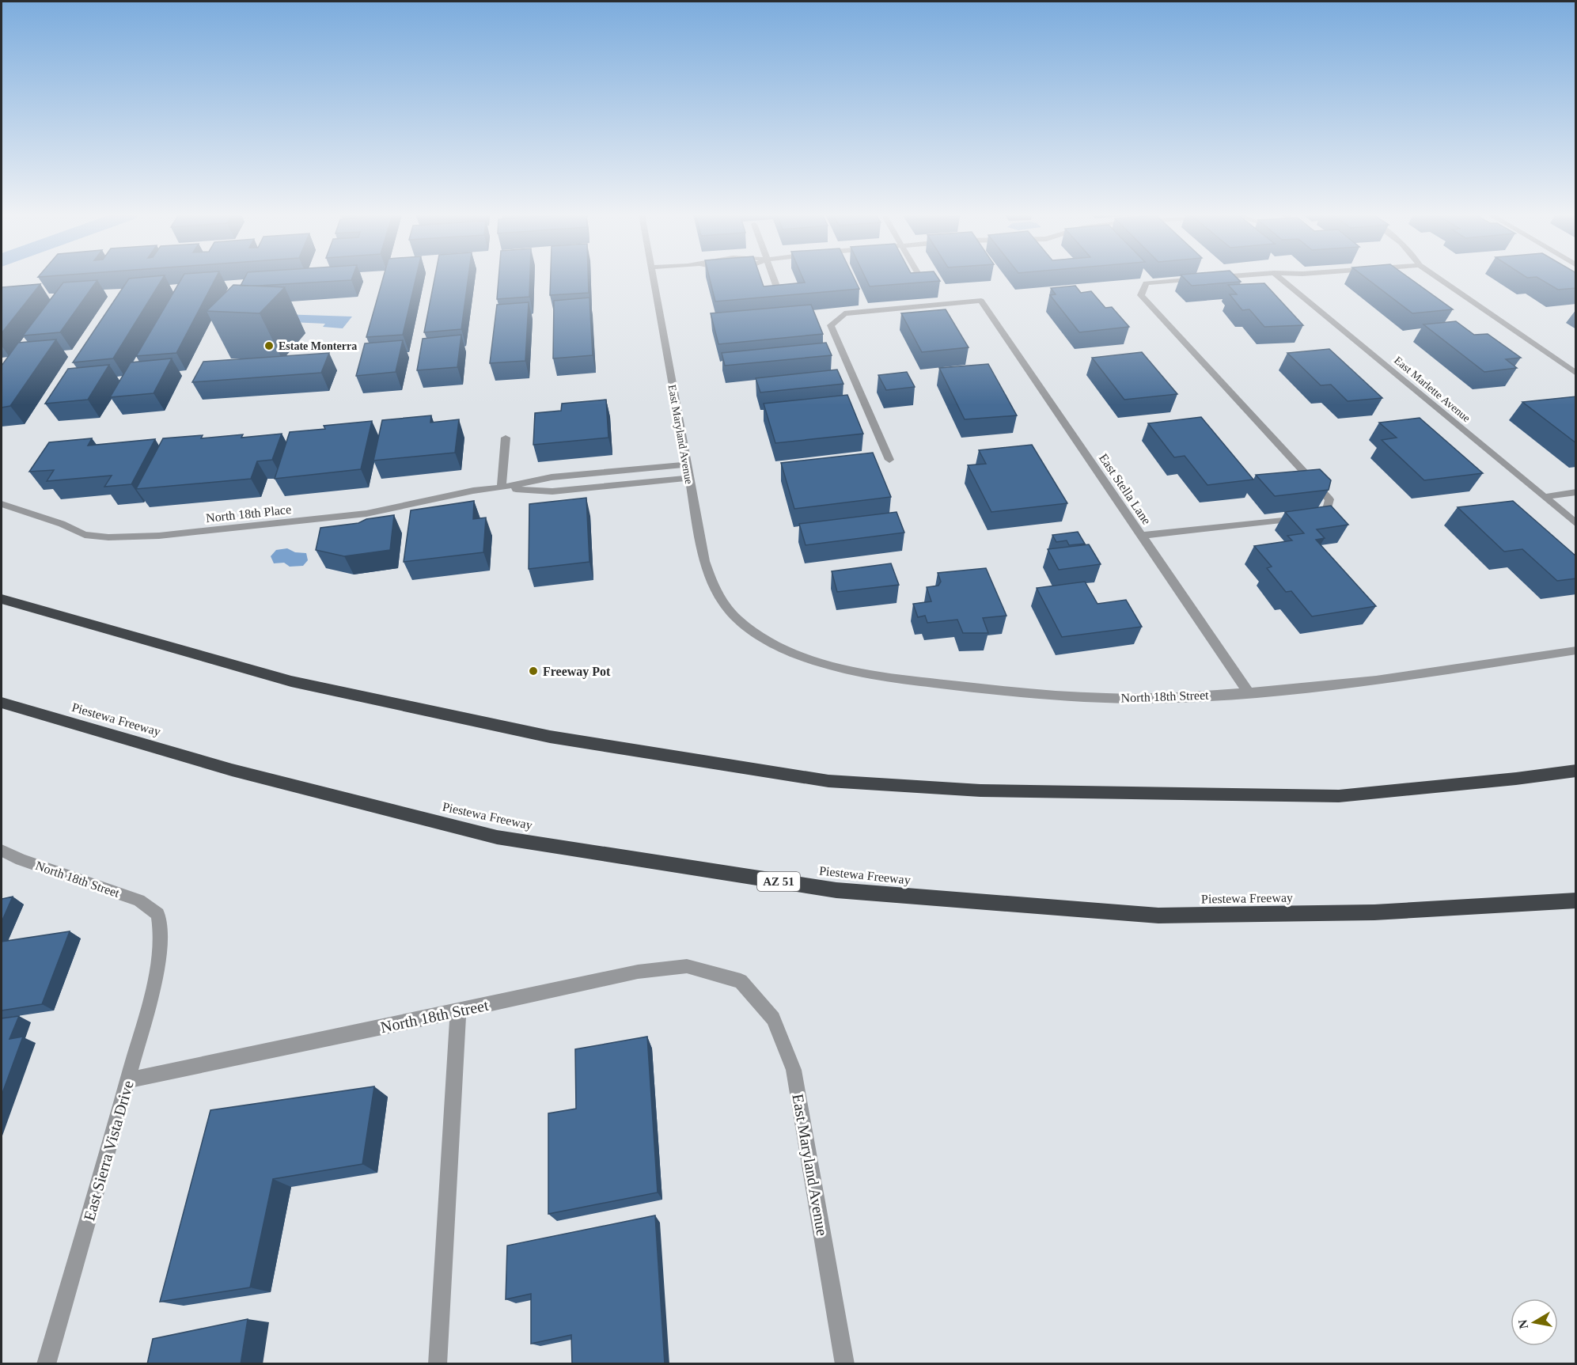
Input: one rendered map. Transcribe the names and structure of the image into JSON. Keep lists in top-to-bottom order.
{
  "streets": {
    "highway": ["Piestewa Freeway", "AZ 51"],
    "street": [
      "East Marlette Avenue",
      "East Maryland Avenue",
      "East Stella Lane",
      "North 18th Place",
      "North 18th Street",
      "East Sierra Vista Drive"
    ]
  },
  "crossings": [
    ["East Maryland Avenue", "North 18th Place"],
    ["East Maryland Avenue", "North 18th Street"],
    ["East Stella Lane", "North 18th Street"],
    ["North 18th Street", "East Sierra Vista Drive"]
  ],
  "places": ["Estate Monterra", "Freeway Pot"],
  "north": "left"
}
